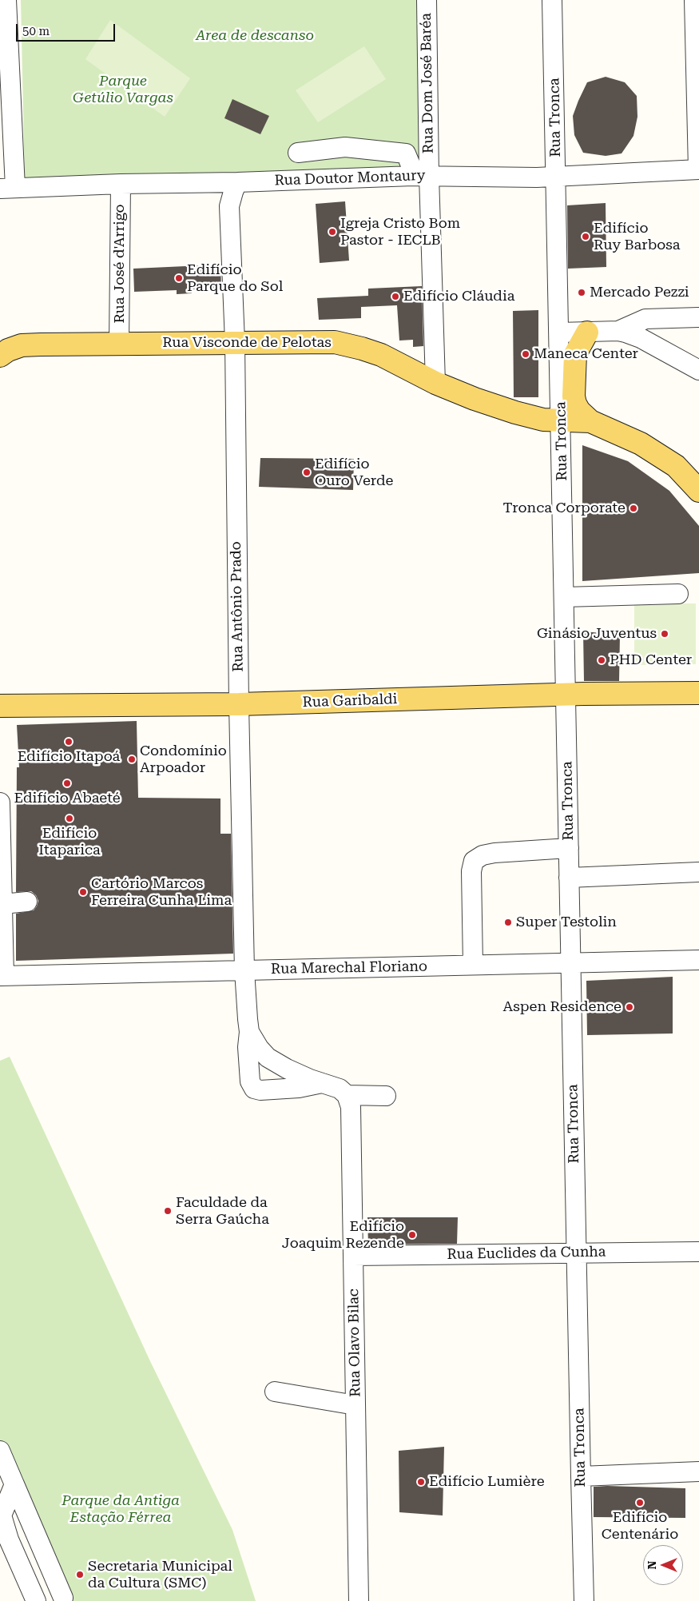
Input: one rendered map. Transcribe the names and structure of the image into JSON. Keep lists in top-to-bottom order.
{
  "streets": {
    "main road": ["Rua Visconde de Pelotas", "Rua Garibaldi"],
    "street": [
      "Rua Dom José Baréa",
      "Rua Tronca",
      "Rua Doutor Montaury",
      "Rua José d'Arrigo",
      "Rua Antônio Prado",
      "Rua Marechal Floriano",
      "Rua Euclides da Cunha",
      "Rua Olavo Bilac"
    ]
  },
  "crossings": [
    ["Rua Dom José Baréa", "Rua Doutor Montaury"],
    ["Rua Dom José Baréa", "Rua Visconde de Pelotas"],
    ["Rua Tronca", "Rua Doutor Montaury"],
    ["Rua Tronca", "Rua Visconde de Pelotas"],
    ["Rua Tronca", "Rua Garibaldi"],
    ["Rua Tronca", "Rua Marechal Floriano"],
    ["Rua Tronca", "Rua Euclides da Cunha"],
    ["Rua Doutor Montaury", "Rua José d'Arrigo"],
    ["Rua Doutor Montaury", "Rua Antônio Prado"],
    ["Rua José d'Arrigo", "Rua Visconde de Pelotas"],
    ["Rua Visconde de Pelotas", "Rua Antônio Prado"],
    ["Rua Antônio Prado", "Rua Garibaldi"],
    ["Rua Antônio Prado", "Rua Marechal Floriano"],
    ["Rua Antônio Prado", "Rua Olavo Bilac"],
    ["Rua Euclides da Cunha", "Rua Olavo Bilac"]
  ],
  "parks": ["Area de descanso", "Parque Getúlio Vargas", "Parque da Antiga Estação Férrea"],
  "places": [
    "Igreja Cristo Bom Pastor - IECLB",
    "Edifício Ruy Barbosa",
    "Edifício Parque do Sol",
    "Mercado Pezzi",
    "Edifício Cláudia",
    "Maneca Center",
    "Edifício Ouro Verde",
    "Tronca Corporate",
    "Ginásio Juventus",
    "PHD Center",
    "Edifício Itapoá",
    "Condomínio Arpoador",
    "Edifício Abaeté",
    "Edifício Itaparica",
    "Cartório Marcos Ferreira Cunha Lima",
    "Super Testolin",
    "Aspen Residence",
    "Faculdade da Serra Gaúcha",
    "Edifício Joaquim Rezende",
    "Edifício Lumière",
    "Edifício Centenário",
    "Secretaria Municipal da Cultura (SMC)"
  ],
  "scale_bar": "50 m",
  "north": "left"
}
